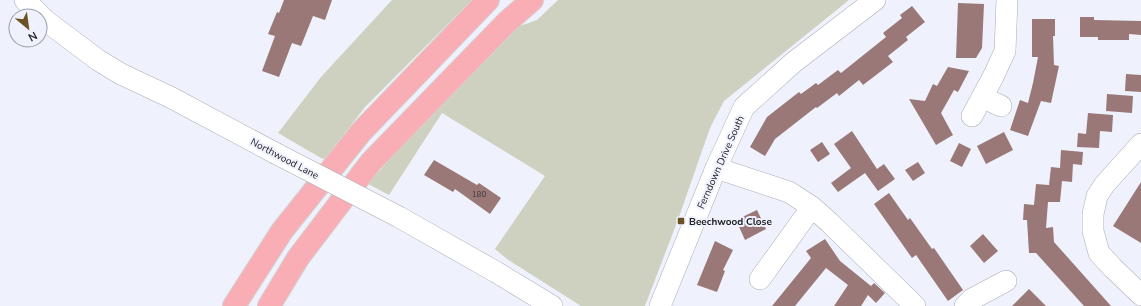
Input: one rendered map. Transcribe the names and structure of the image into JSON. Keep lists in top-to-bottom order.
{
  "streets": {
    "street": ["Northwood Lane", "Ferndown Drive South"]
  },
  "places": {
    "transit": ["Beechwood Close"]
  },
  "house_numbers": ["180"],
  "north": "bottom right"
}
